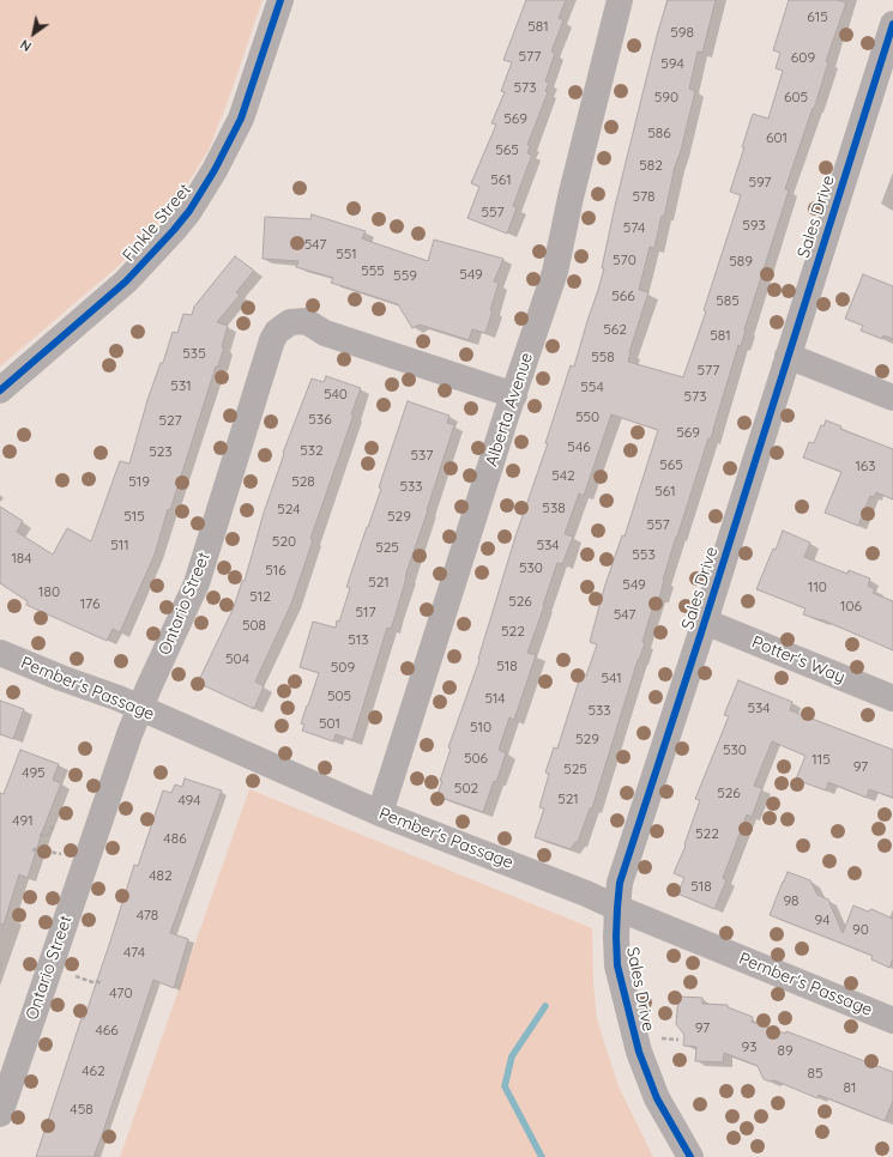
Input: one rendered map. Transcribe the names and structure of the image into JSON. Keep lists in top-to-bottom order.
{
  "streets": {
    "street": [
      "Sales Drive",
      "Finkle Street",
      "Alberta Avenue",
      "Ontario Street",
      "Potter's Way",
      "Pember's Passage"
    ]
  },
  "crossings": [
    ["Sales Drive", "Potter's Way"],
    ["Sales Drive", "Pember's Passage"],
    ["Alberta Avenue", "Ontario Street"],
    ["Alberta Avenue", "Pember's Passage"],
    ["Ontario Street", "Pember's Passage"]
  ],
  "house_numbers": [
    "615",
    "581",
    "598",
    "577",
    "609",
    "594",
    "573",
    "590",
    "605",
    "569",
    "586",
    "601",
    "565",
    "582",
    "561",
    "597",
    "578",
    "557",
    "593",
    "574",
    "547",
    "551",
    "570",
    "589",
    "555",
    "549",
    "559",
    "566",
    "585",
    "562",
    "581",
    "535",
    "558",
    "577",
    "531",
    "554",
    "540",
    "573",
    "550",
    "536",
    "527",
    "569",
    "546",
    "532",
    "523",
    "537",
    "565",
    "163",
    "542",
    "519",
    "528",
    "533",
    "561",
    "538",
    "524",
    "515",
    "529",
    "557",
    "520",
    "511",
    "534",
    "525",
    "553",
    "184",
    "530",
    "516",
    "521",
    "549",
    "110",
    "180",
    "512",
    "526",
    "176",
    "106",
    "517",
    "547",
    "508",
    "522",
    "513",
    "504",
    "518",
    "509",
    "541",
    "505",
    "514",
    "534",
    "533",
    "501",
    "510",
    "529",
    "530",
    "506",
    "115",
    "97",
    "525",
    "495",
    "502",
    "526",
    "521",
    "494",
    "491",
    "522",
    "486",
    "482",
    "518",
    "98",
    "478",
    "94",
    "90",
    "474",
    "470",
    "97",
    "466",
    "93",
    "89",
    "462",
    "85",
    "81",
    "458"
  ],
  "north": "bottom left"
}
